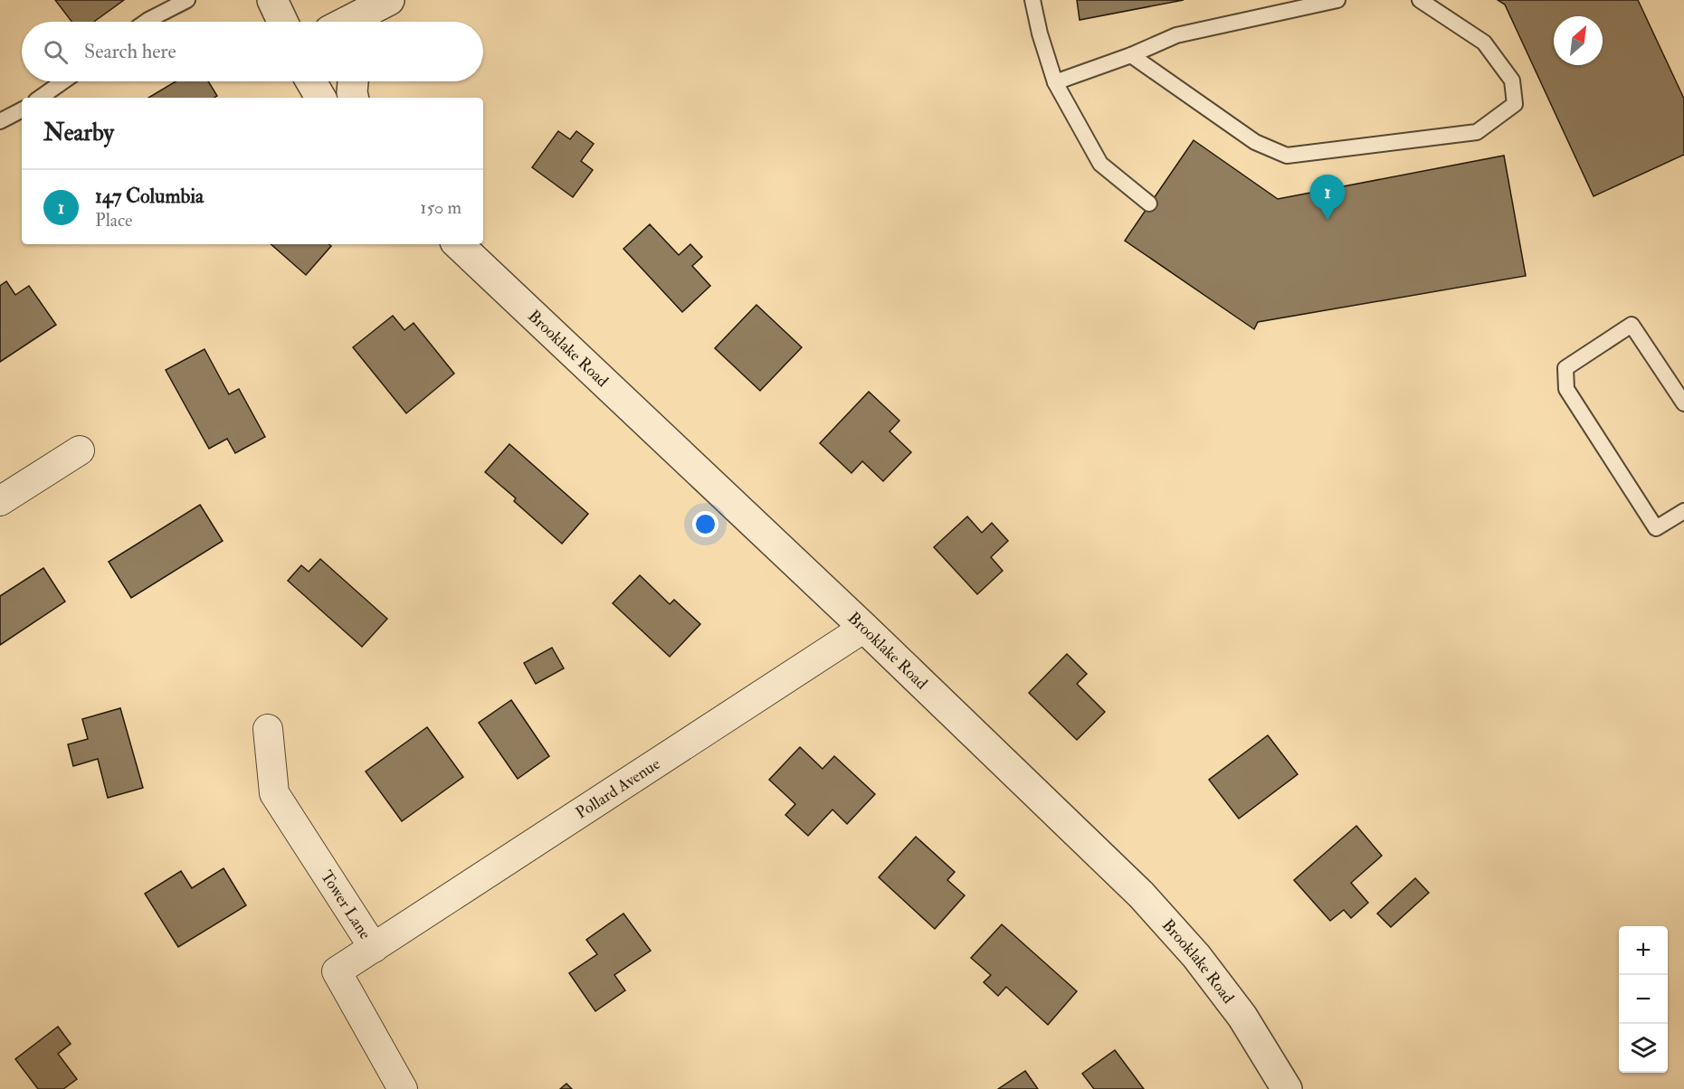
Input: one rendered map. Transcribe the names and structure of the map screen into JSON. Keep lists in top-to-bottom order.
{
  "streets": {
    "street": ["Brooklake Road", "Pollard Avenue", "Tower Lane"]
  },
  "crossings": [
    ["Brooklake Road", "Pollard Avenue"],
    ["Pollard Avenue", "Tower Lane"]
  ],
  "north": "top right",
  "page": {
    "search": "Search here",
    "heading": "Nearby",
    "list": [
      {
        "mark": "1",
        "name": "147 Columbia",
        "note": "Place",
        "value": "150 m"
      }
    ],
    "pins": "1",
    "map_buttons": ["+", "−"]
  }
}
